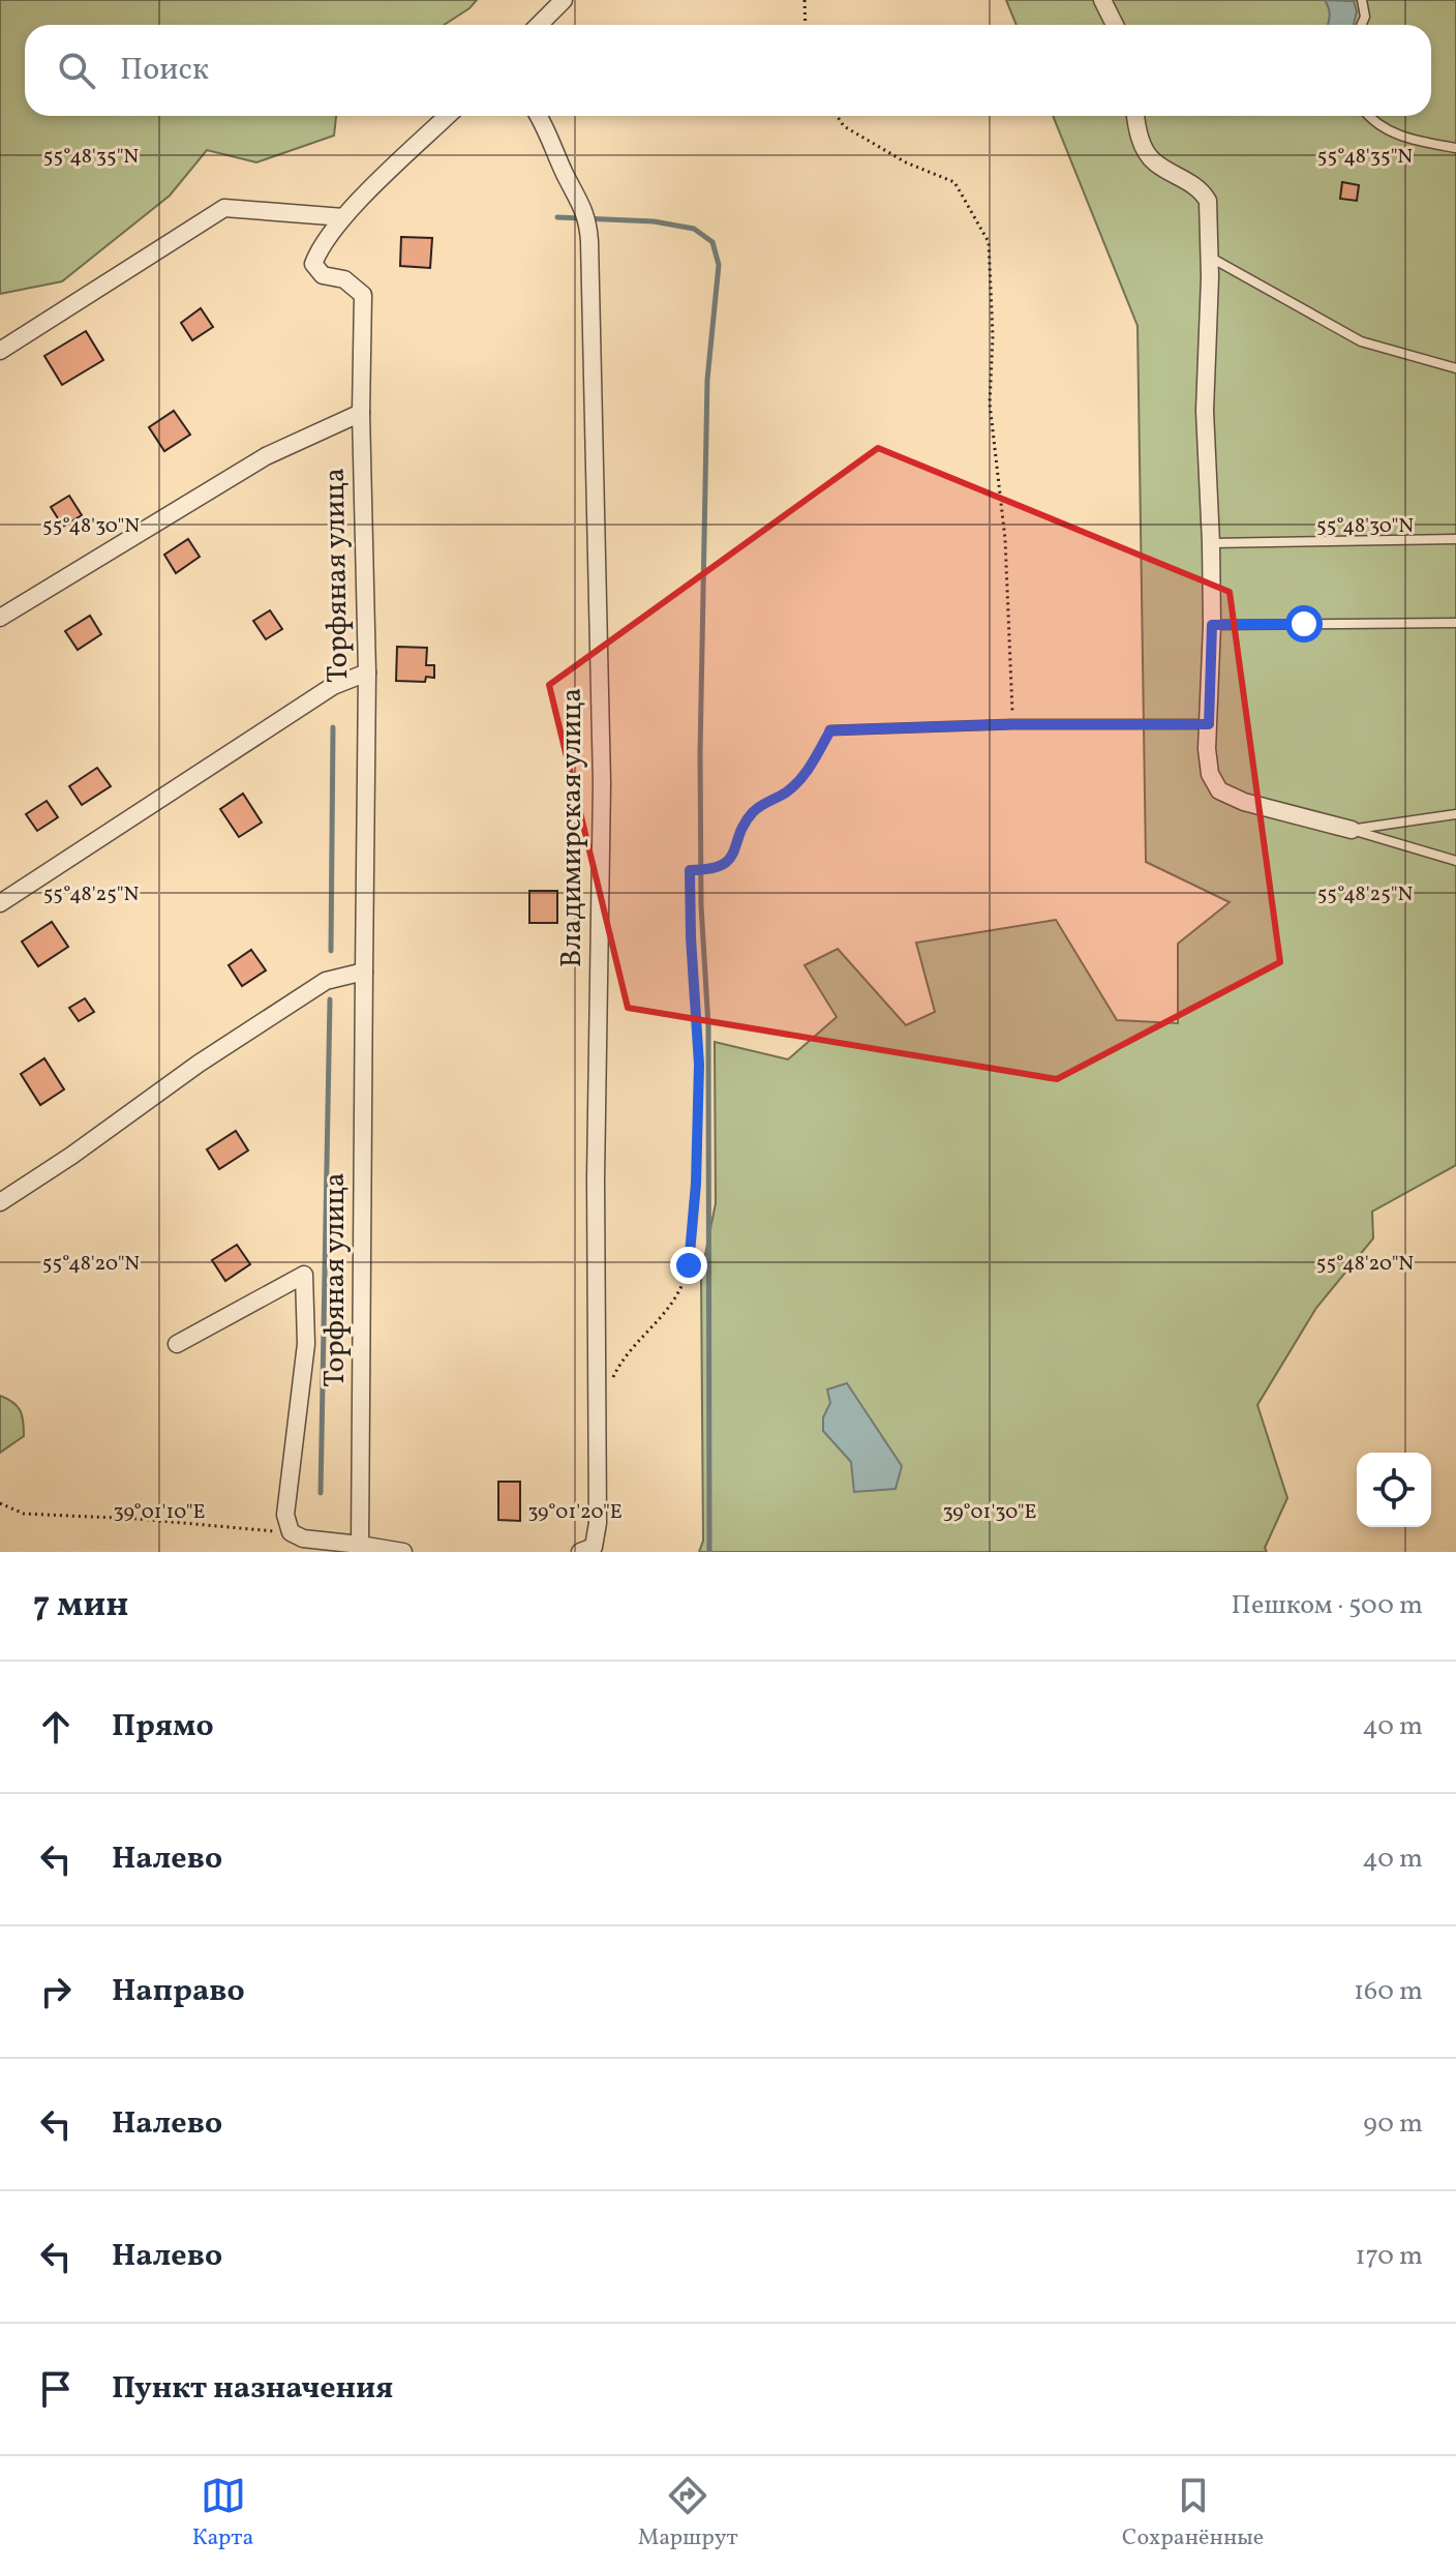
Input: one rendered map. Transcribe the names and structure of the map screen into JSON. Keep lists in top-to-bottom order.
{
  "streets": {
    "street": ["Торфяная улица", "Владимирская улица"]
  },
  "page": {
    "search": "Поиск",
    "heading": ["7 мин", "Пешком · 500 m"],
    "list": [
      ["Прямо", "40 m"],
      ["Налево", "40 m"],
      ["Направо", "160 m"],
      ["Налево", "90 m"],
      ["Налево", "170 m"],
      "Пункт назначения"
    ],
    "nav": ["Карта", "Маршрут", "Сохранённые"]
  },
  "coordinates": [
    "55°48'35\"N",
    "55°48'30\"N",
    "55°48'25\"N",
    "55°48'20\"N",
    "39°01'10\"E",
    "39°01'20\"E",
    "39°01'30\"E"
  ]
}
